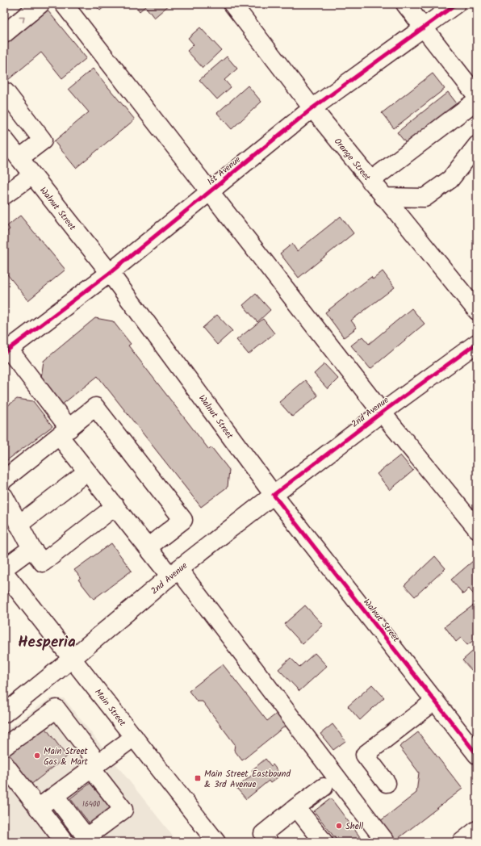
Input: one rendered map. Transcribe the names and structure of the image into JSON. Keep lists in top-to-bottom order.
{
  "streets": {
    "street": [
      "Orange Street",
      "1st Avenue",
      "Walnut Street",
      "2nd Avenue",
      "Main Street"
    ]
  },
  "crossings": [
    ["Orange Street", "1st Avenue"],
    ["1st Avenue", "Walnut Street"],
    ["Walnut Street", "2nd Avenue"],
    ["2nd Avenue", "Main Street"]
  ],
  "districts": ["Hesperia"],
  "places": {
    "other": ["Main Street Gas & Mart", "Shell"],
    "transit": ["Main Street Eastbound & 3rd Avenue"]
  },
  "house_numbers": ["16400"]
}
